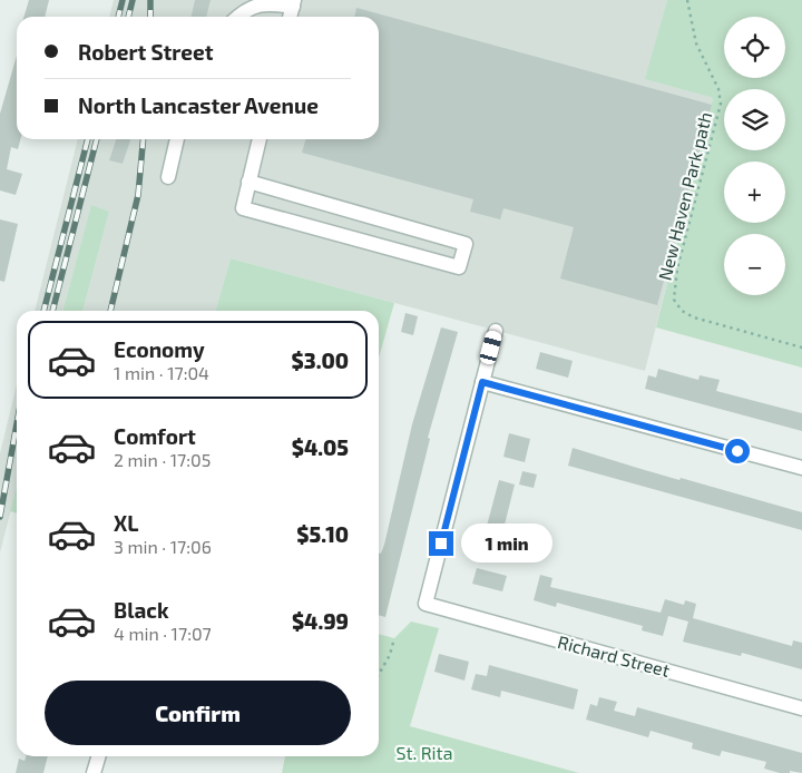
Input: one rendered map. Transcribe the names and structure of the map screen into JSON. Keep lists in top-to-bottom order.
{
  "streets": {
    "street": ["Richard Street"],
    "path": ["New Haven Park path"]
  },
  "parks": ["St. Rita"],
  "page": {
    "map_buttons": ["+", "−"],
    "banner": ["Robert Street", "North Lancaster Avenue"],
    "list": [
      {
        "name": "Economy",
        "note": "1 min · 17:04",
        "value": "$3.00"
      },
      {
        "name": "Comfort",
        "note": "2 min · 17:05",
        "value": "$4.05"
      },
      {
        "name": "XL",
        "note": "3 min · 17:06",
        "value": "$5.10"
      },
      {
        "name": "Black",
        "note": "4 min · 17:07",
        "value": "$4.99"
      }
    ],
    "bubble": "1 min",
    "buttons": "Confirm"
  }
}
